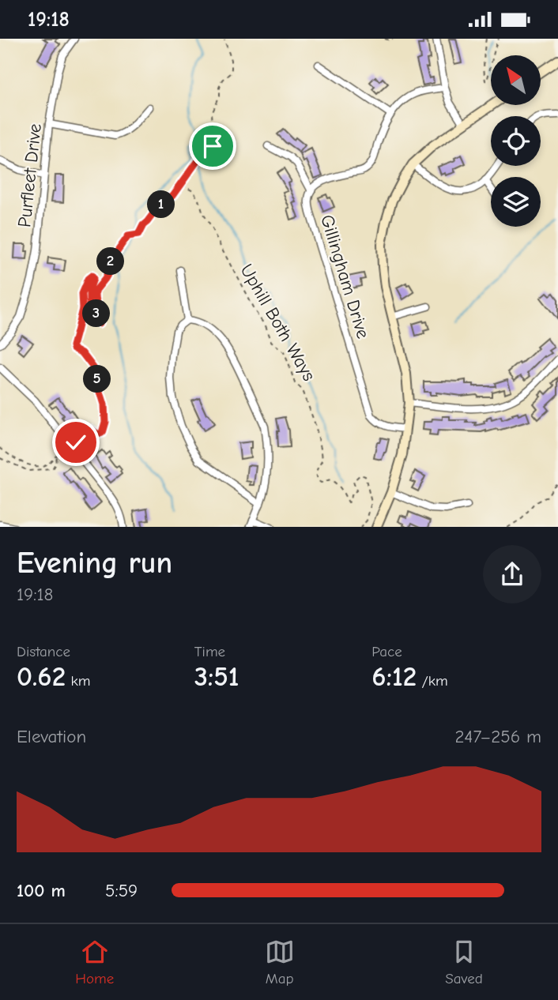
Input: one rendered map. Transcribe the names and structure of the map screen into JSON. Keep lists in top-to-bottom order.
{
  "streets": {
    "street": ["Purfleet Drive", "Gillingham Drive"],
    "path": ["Uphill Both Ways"]
  },
  "north": "top left",
  "page": {
    "status": "19:18",
    "pins": [
      "1",
      "2",
      "3",
      "5"
    ],
    "heading": ["Evening run", "19:18"],
    "stats": [
      ["Distance", "0.62 km"],
      ["Time", "3:51"],
      ["Pace", "6:12 /km"]
    ],
    "chart": ["Elevation", "247–256 m"],
    "list": [
      {
        "name": "100 m",
        "note": "5:59"
      }
    ],
    "tabs": ["Home", "Map", "Saved"]
  }
}
